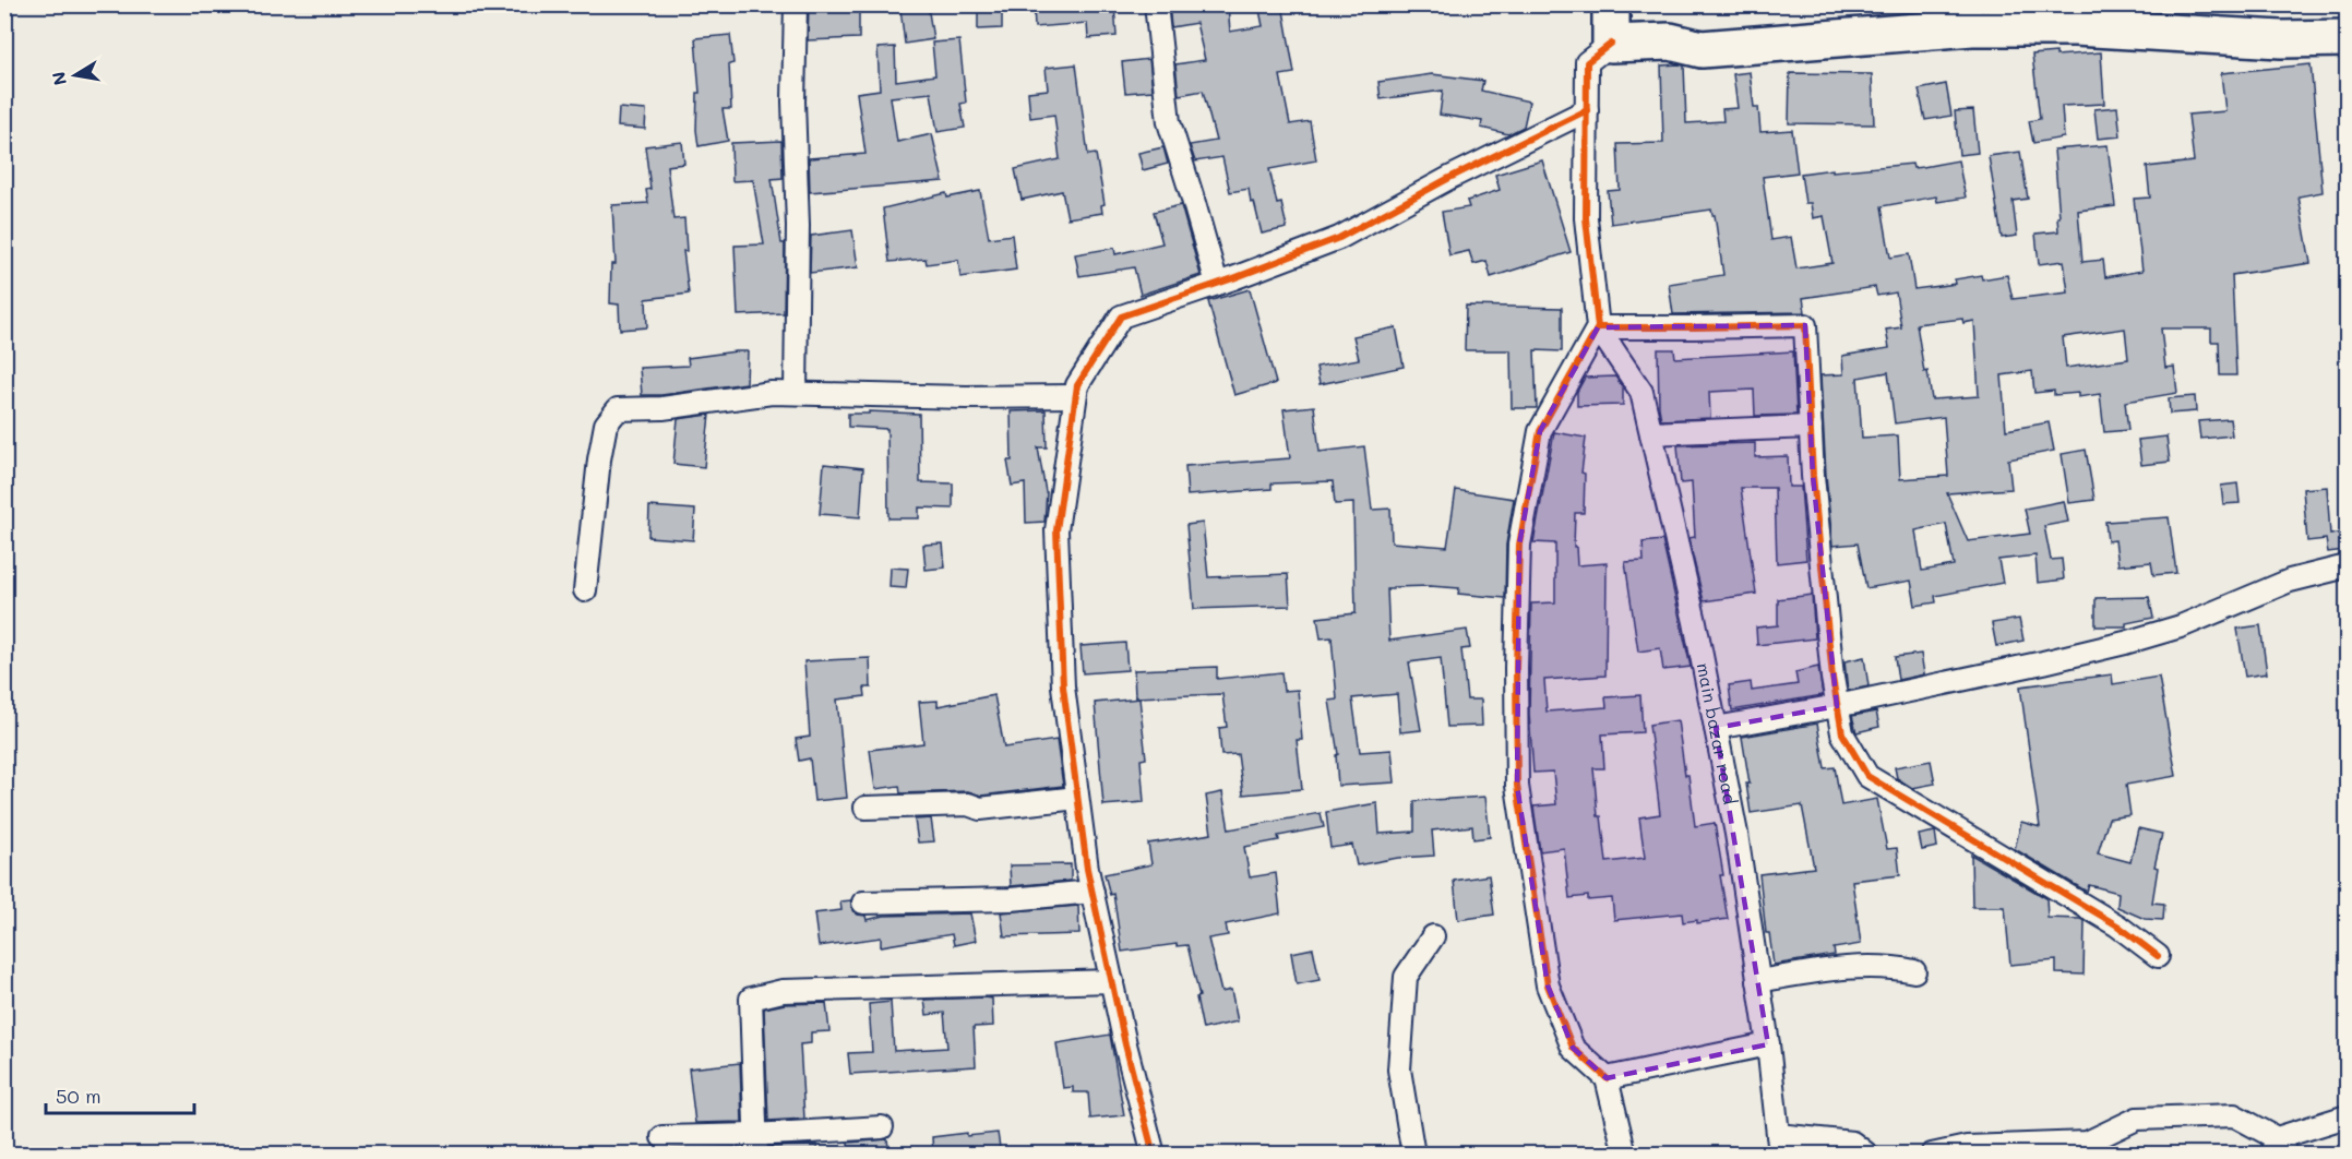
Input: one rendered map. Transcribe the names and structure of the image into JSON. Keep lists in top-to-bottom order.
{
  "streets": {
    "street": ["main bazar road"]
  },
  "scale_bar": "50 m",
  "north": "left"
}
